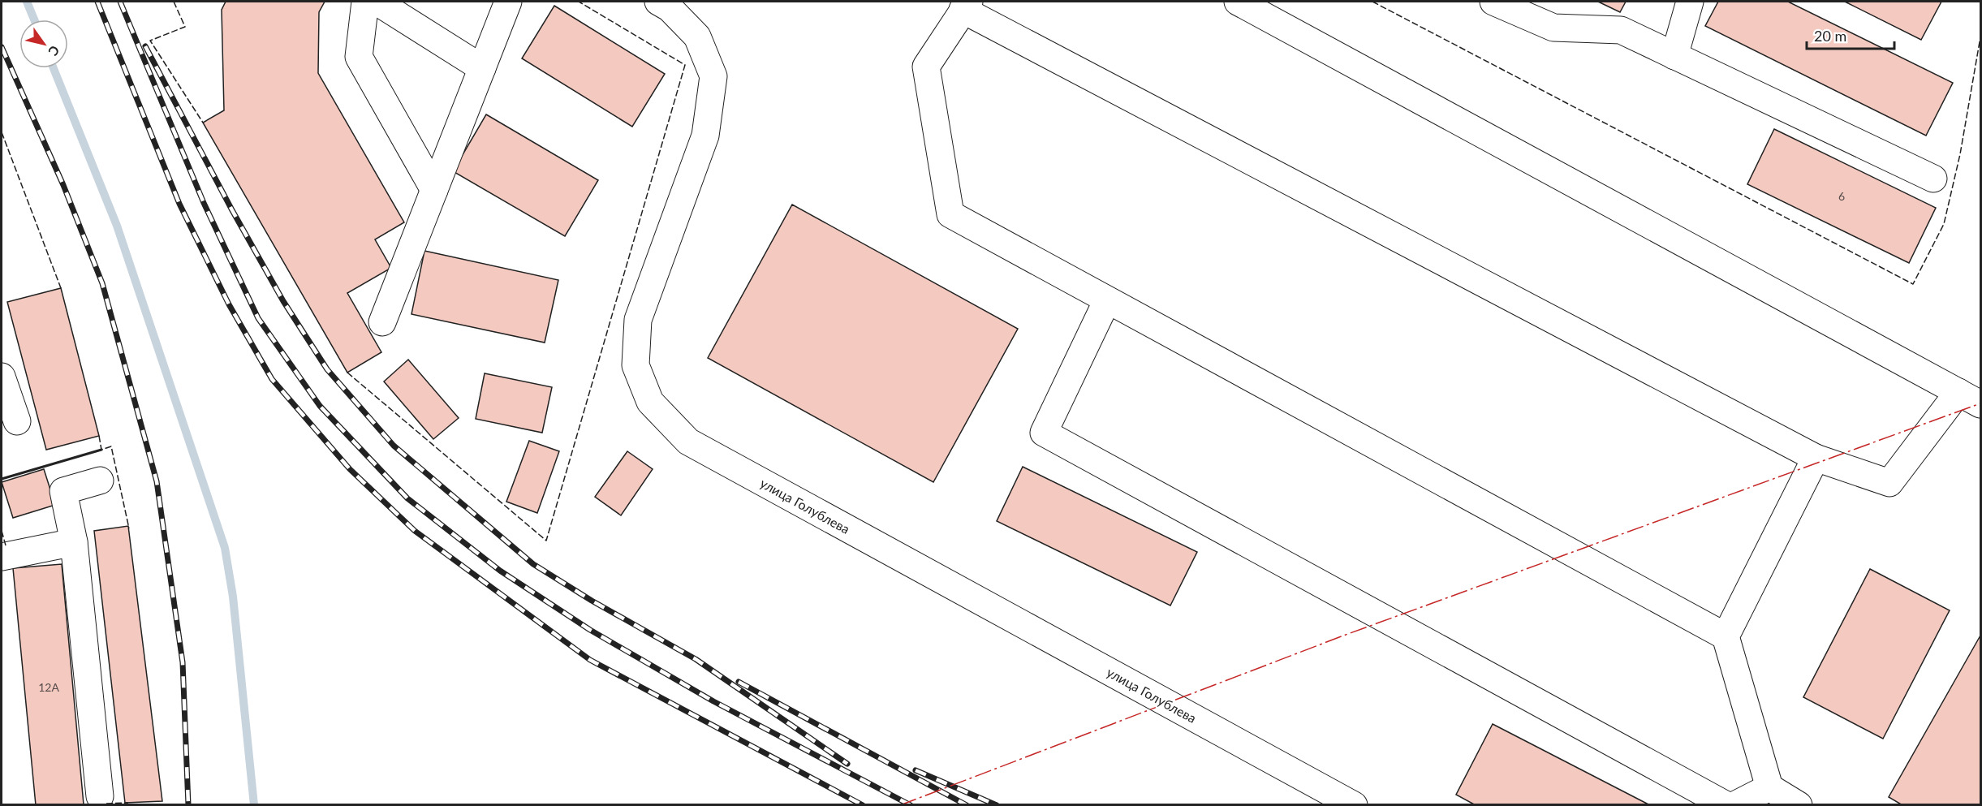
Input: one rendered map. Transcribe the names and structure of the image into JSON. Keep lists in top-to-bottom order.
{
  "streets": {
    "street": ["улица Голублева"]
  },
  "house_numbers": ["6", "12А"],
  "scale_bar": "20 m",
  "north": "bottom right"
}
